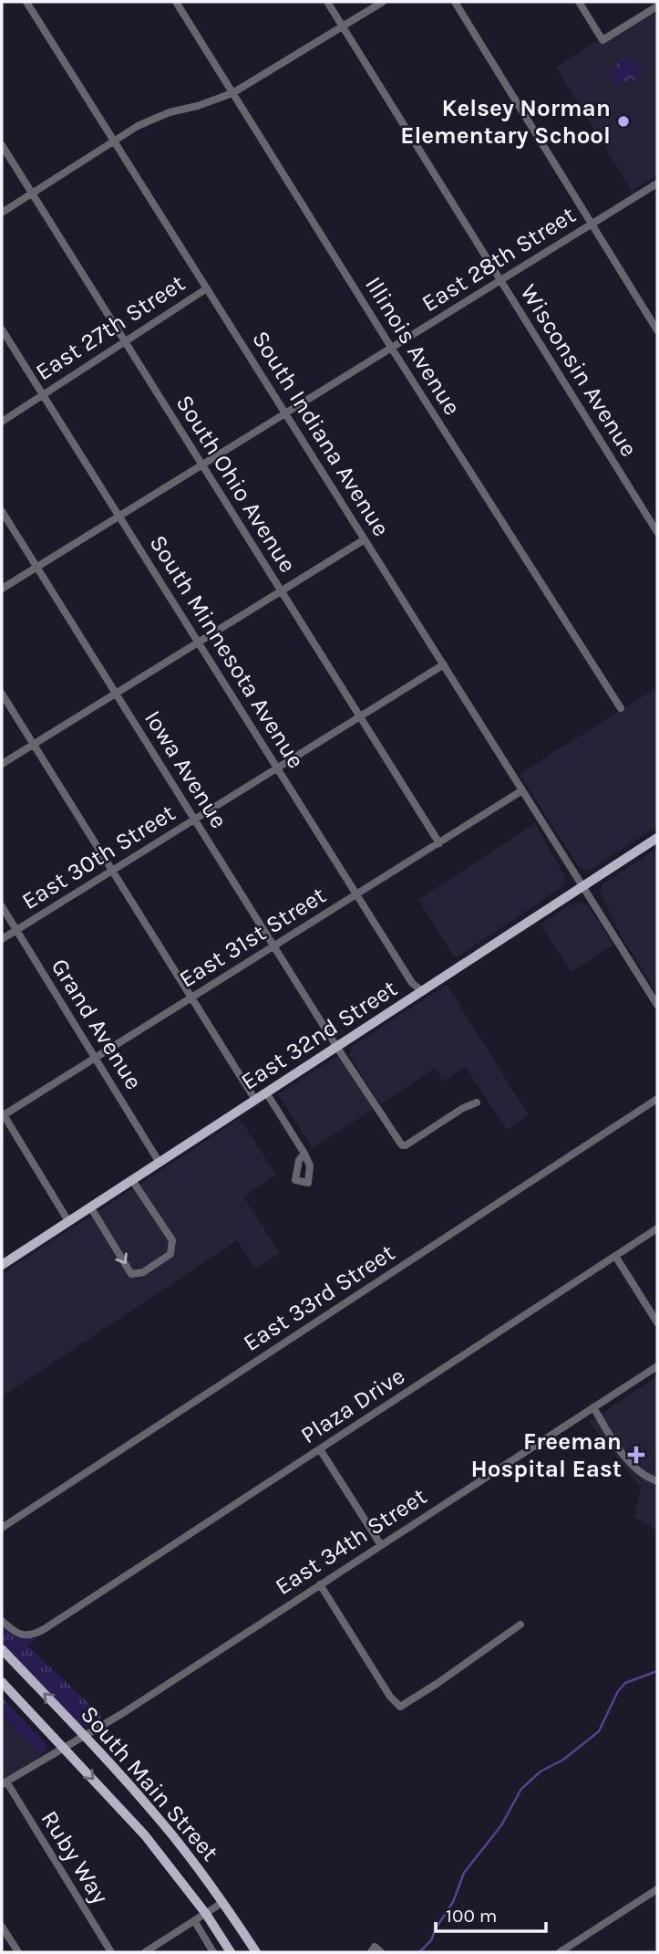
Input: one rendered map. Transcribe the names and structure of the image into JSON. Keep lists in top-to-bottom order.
{
  "streets": {
    "main road": ["East 32nd Street", "South Main Street"],
    "street": [
      "East 28th Street",
      "East 27th Street",
      "Illinois Avenue",
      "Wisconsin Avenue",
      "South Indiana Avenue",
      "South Ohio Avenue",
      "South Minnesota Avenue",
      "Iowa Avenue",
      "East 30th Street",
      "East 31st Street",
      "Grand Avenue",
      "East 33rd Street",
      "Plaza Drive",
      "East 34th Street",
      "Ruby Way"
    ]
  },
  "crossings": [
    ["East 28th Street", "Illinois Avenue"],
    ["East 28th Street", "Wisconsin Avenue"],
    ["East 28th Street", "South Indiana Avenue"],
    ["East 28th Street", "South Ohio Avenue"],
    ["East 28th Street", "South Minnesota Avenue"],
    ["East 28th Street", "Iowa Avenue"],
    ["East 27th Street", "South Indiana Avenue"],
    ["East 27th Street", "South Ohio Avenue"],
    ["East 27th Street", "South Minnesota Avenue"],
    ["South Indiana Avenue", "East 30th Street"],
    ["South Indiana Avenue", "East 31st Street"],
    ["South Indiana Avenue", "East 32nd Street"],
    ["South Ohio Avenue", "East 30th Street"],
    ["South Ohio Avenue", "East 31st Street"],
    ["South Minnesota Avenue", "East 30th Street"],
    ["South Minnesota Avenue", "East 31st Street"],
    ["South Minnesota Avenue", "East 32nd Street"],
    ["Iowa Avenue", "East 30th Street"],
    ["Iowa Avenue", "East 31st Street"],
    ["Iowa Avenue", "East 32nd Street"],
    ["East 30th Street", "Grand Avenue"],
    ["East 31st Street", "Grand Avenue"],
    ["Grand Avenue", "East 32nd Street"],
    ["East 34th Street", "South Main Street"],
    ["East 34th Street", "Ruby Way"]
  ],
  "places": {
    "other": ["Kelsey Norman Elementary School"],
    "health": ["Freeman Hospital East"]
  },
  "scale_bar": "100 m"
}
